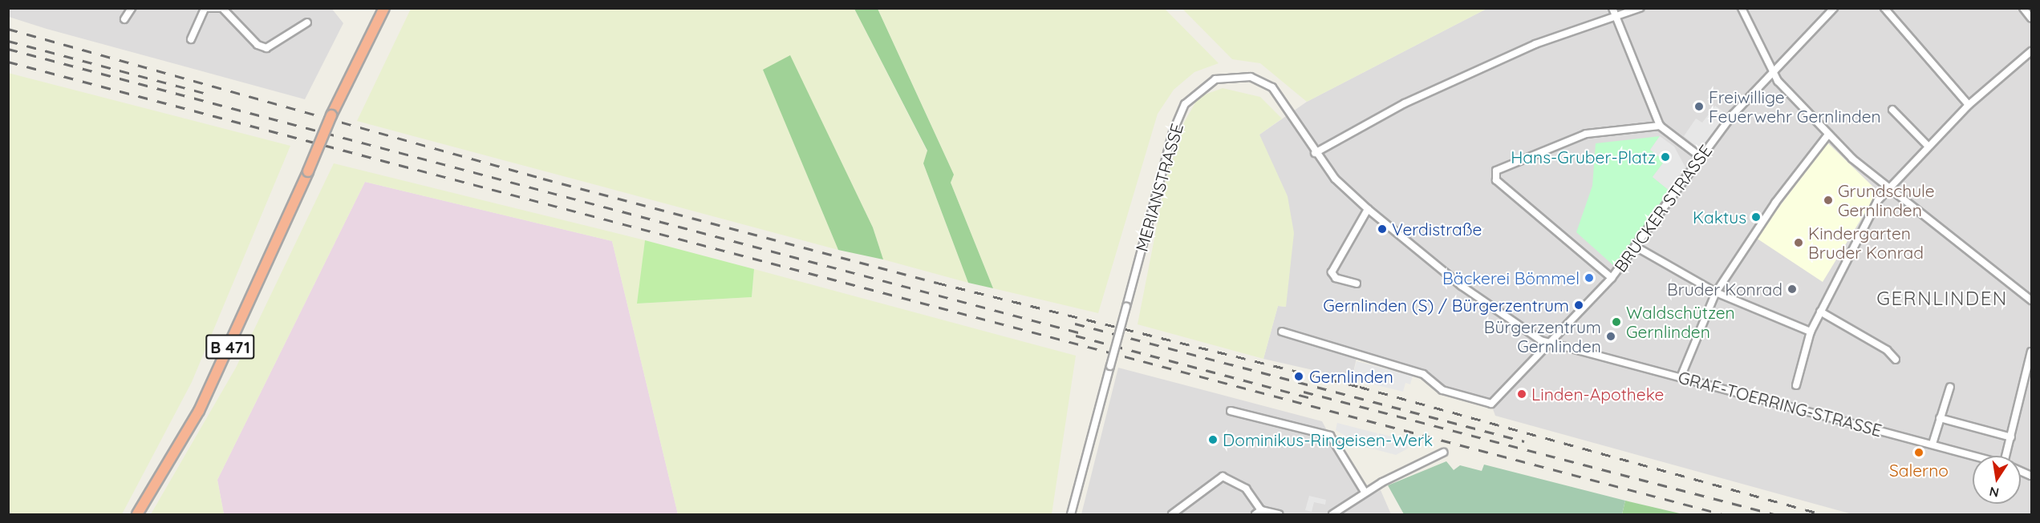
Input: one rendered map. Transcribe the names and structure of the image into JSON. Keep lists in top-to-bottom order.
{
  "streets": {
    "highway": ["B 471"],
    "street": ["MERIANSTRASSE", "BRUCKER STRASSE", "GRAF-TOERRING-STRASSE"]
  },
  "crossings": [
    ["MERIANSTRASSE", "BRUCKER STRASSE"],
    ["MERIANSTRASSE", "GRAF-TOERRING-STRASSE"],
    ["BRUCKER STRASSE", "GRAF-TOERRING-STRASSE"]
  ],
  "districts": ["GERNLINDEN"],
  "places": [
    "Freiwillige Feuerwehr Gernlinden",
    "Hans-Gruber-Platz",
    "Grundschule Gernlinden",
    "Kaktus",
    "Verdistraße",
    "Kindergarten Bruder Konrad",
    "Bäckerei Bömmel",
    "Bruder Konrad",
    "Gernlinden (S) / Bürgerzentrum",
    "Waldschützen Gernlinden",
    "Bürgerzentrum Gernlinden",
    "Gernlinden",
    "Linden-Apotheke",
    "Dominikus-Ringeisen-Werk",
    "Salerno"
  ],
  "north": "bottom"
}
